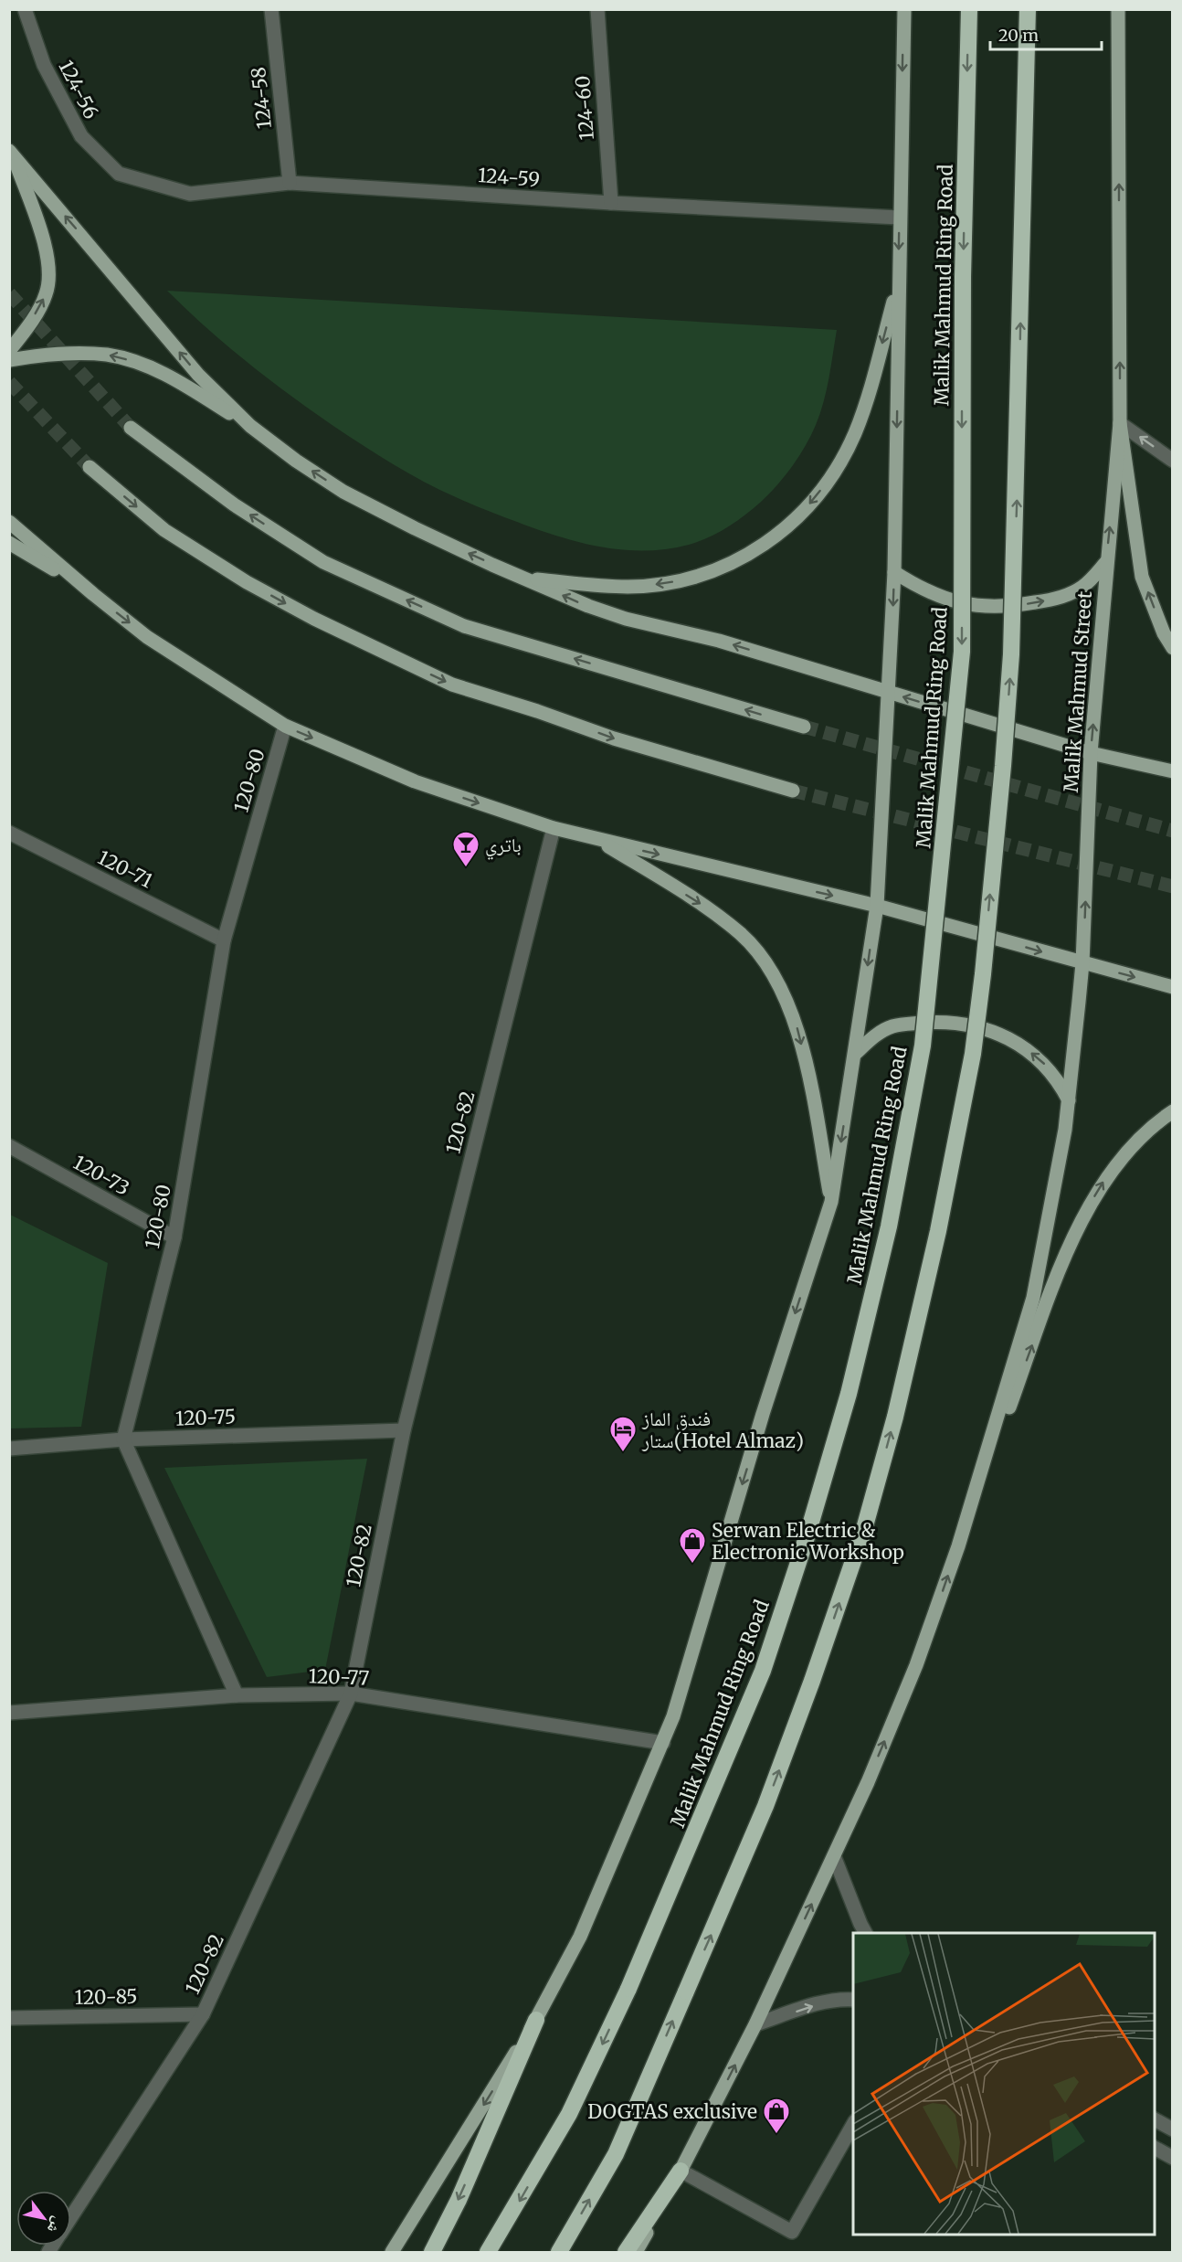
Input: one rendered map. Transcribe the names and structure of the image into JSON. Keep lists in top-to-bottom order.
{
  "streets": {
    "highway": ["Malik Mahmud Ring Road"],
    "main road": ["Malik Mahmud Street"],
    "street": [
      "124-56",
      "124-58",
      "124-60",
      "124-59",
      "120-80",
      "120-71",
      "120-82",
      "120-73",
      "120-75",
      "120-77",
      "120-85"
    ]
  },
  "crossings": [
    ["124-56", "124-59"],
    ["124-58", "124-59"],
    ["124-60", "124-59"],
    ["120-80", "120-71"],
    ["120-80", "120-73"],
    ["120-80", "120-75"],
    ["120-82", "120-75"],
    ["120-82", "120-77"],
    ["120-82", "120-85"]
  ],
  "places": {
    "bar": ["باتري"],
    "hotel": ["فندق الماز ستار(Hotel Almaz)"],
    "shop": ["Serwan Electric & Electronic Workshop", "DOGTAS exclusive"]
  },
  "scale_bar": "20 m",
  "north": "bottom right"
}
